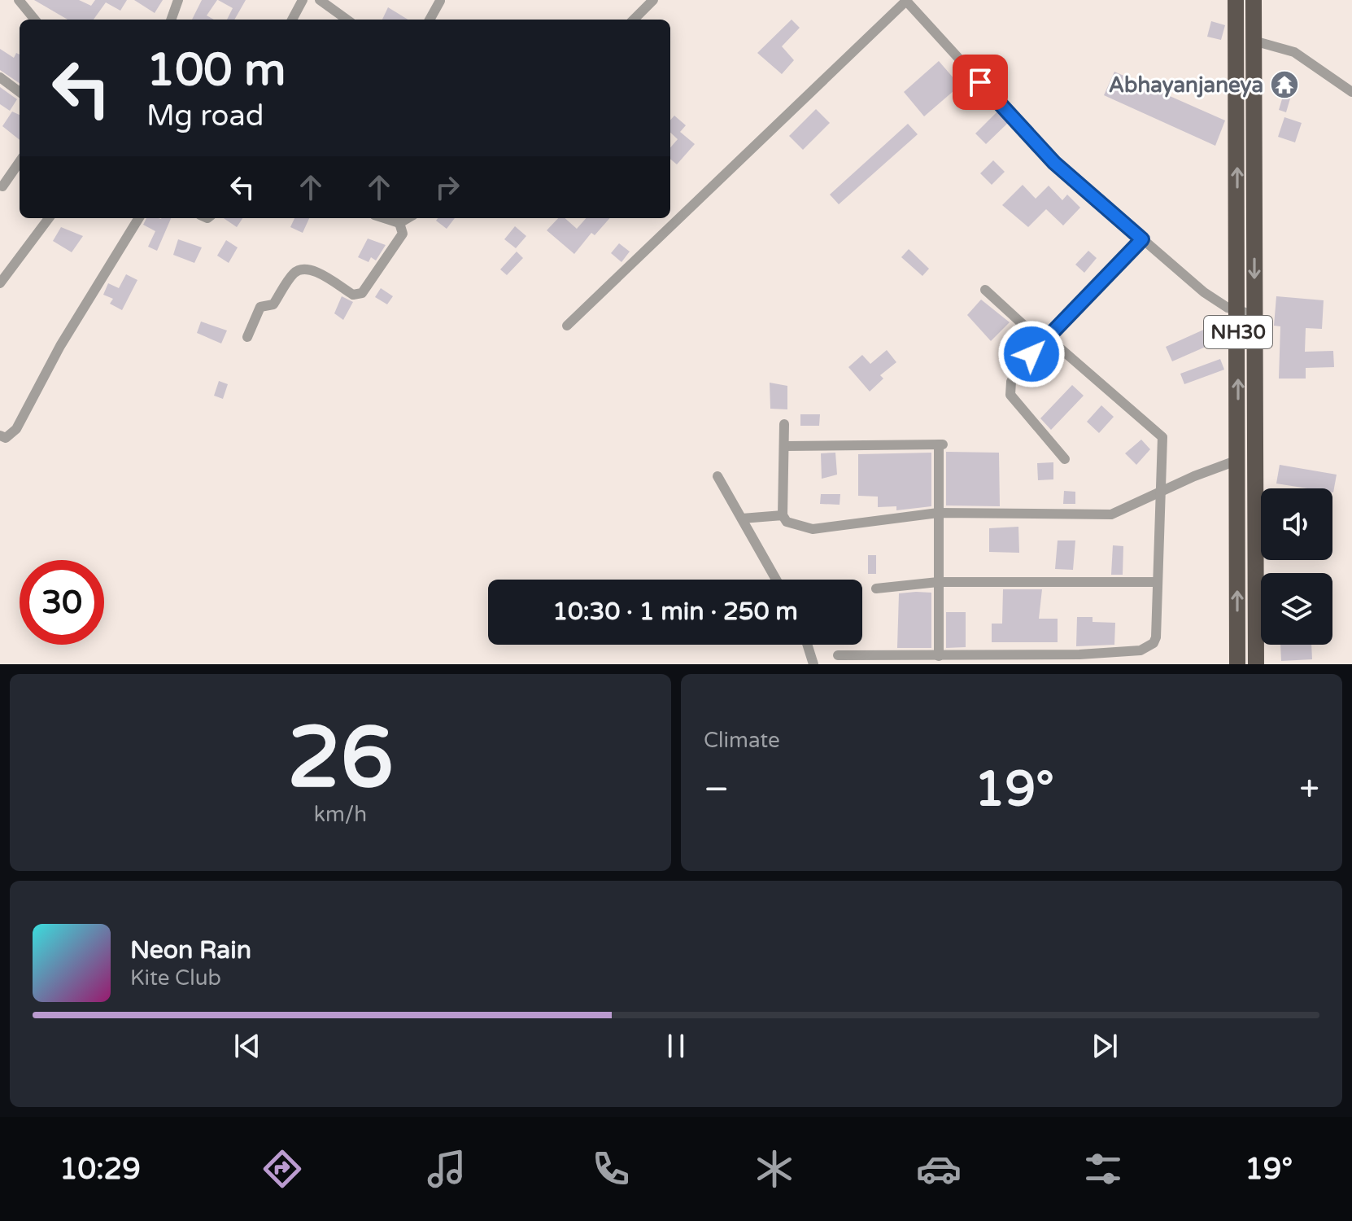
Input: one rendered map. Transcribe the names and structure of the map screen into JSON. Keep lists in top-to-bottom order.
{
  "streets": {
    "highway": ["NH30"]
  },
  "places": {
    "temple": ["Abhayanjaneya"]
  },
  "page": {
    "turn": ["100 m", "Mg road"],
    "limit": "30",
    "trip": "10:30 · 1 min · 250 m",
    "tile": [
      ["26", "km/h"],
      "Climate"
    ],
    "heat": ["−", "19°", "+"],
    "song": ["Neon Rain", "Kite Club"],
    "tabs": ["10:29", "19°"]
  }
}
